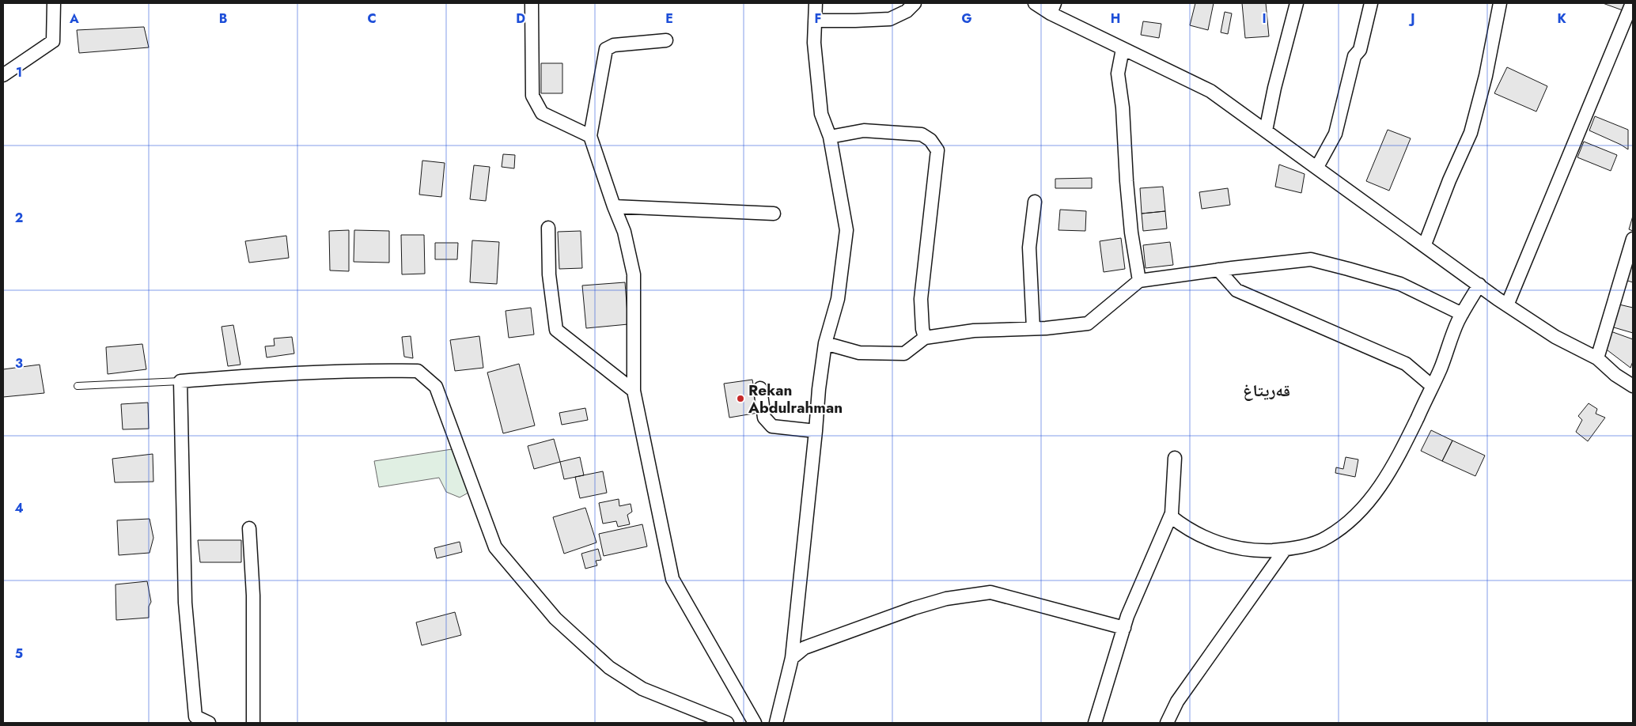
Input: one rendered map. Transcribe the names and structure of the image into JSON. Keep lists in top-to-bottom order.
{
  "districts": ["قەریتاغ"],
  "places": ["Rekan Abdulrahman"],
  "grid": {
    "columns": [
      "A",
      "B",
      "C",
      "D",
      "E",
      "F",
      "G",
      "H",
      "I",
      "J",
      "K"
    ],
    "rows": [
      "1",
      "2",
      "3",
      "4",
      "5"
    ]
  }
}
